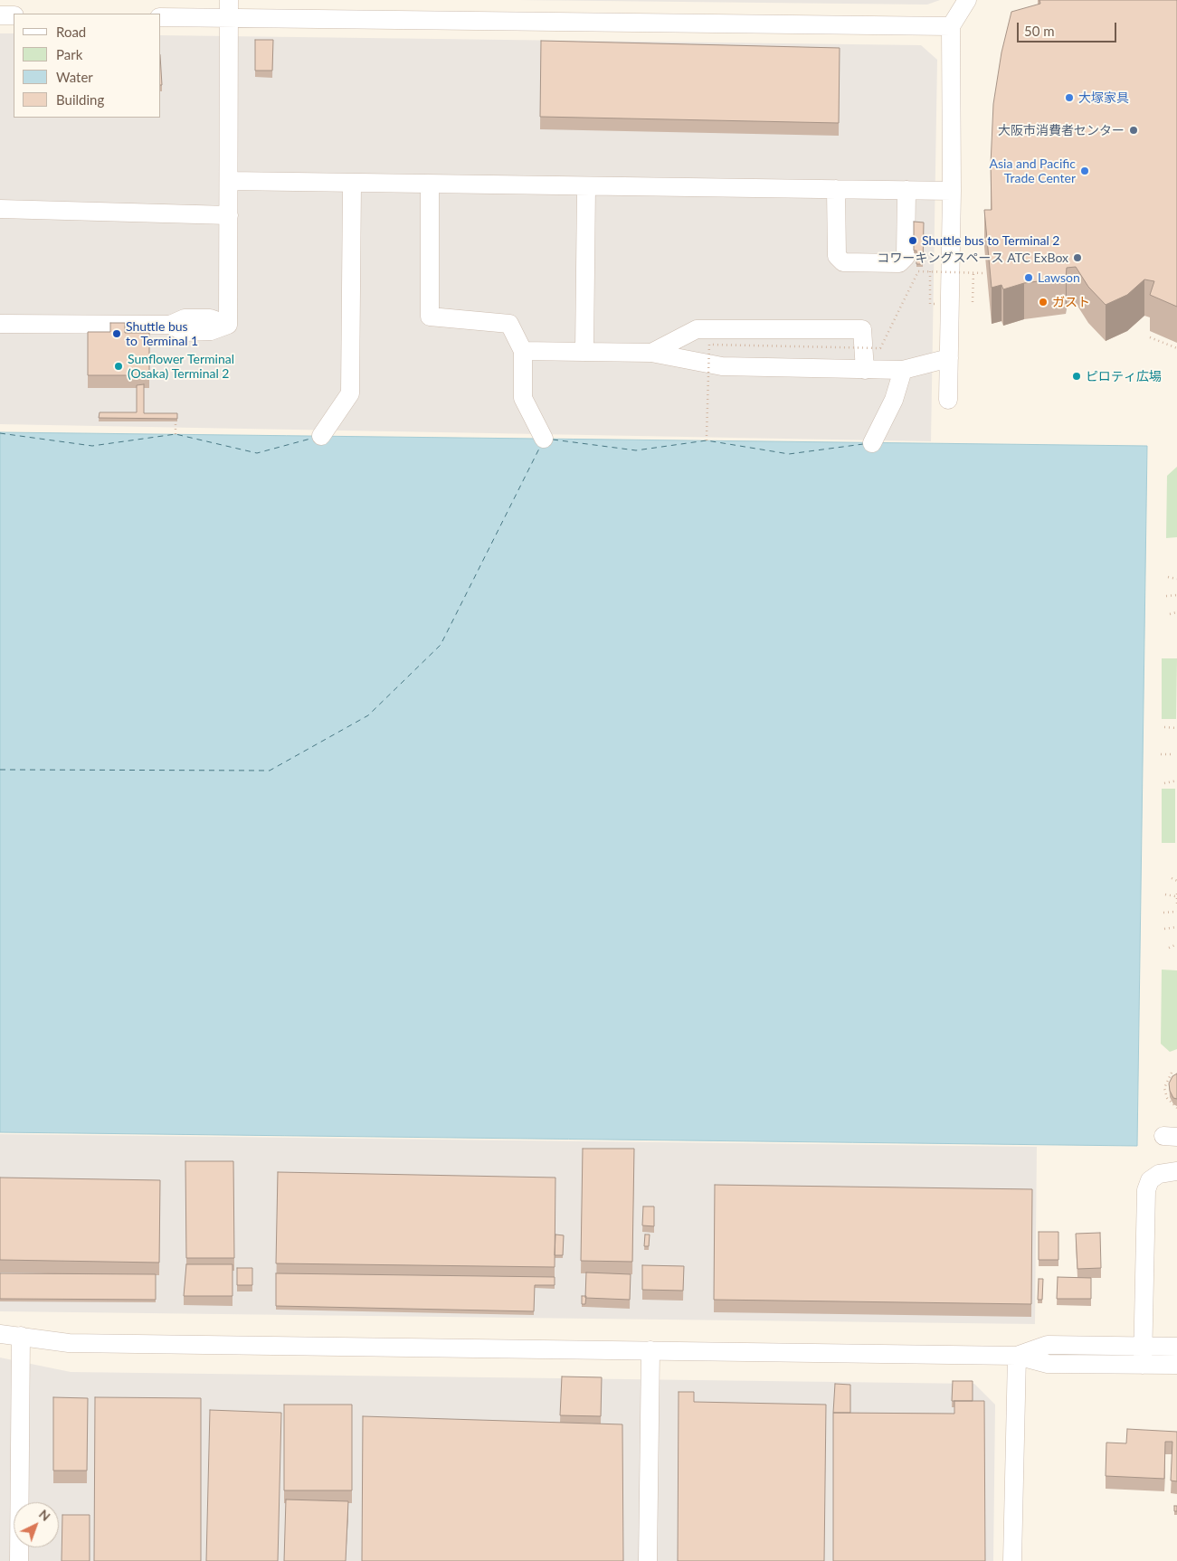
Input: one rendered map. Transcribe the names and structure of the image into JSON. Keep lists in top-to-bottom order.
{
  "places": [
    "大塚家具",
    "大阪市消費者センター",
    "Asia and Pacific Trade Center",
    "Shuttle bus to Terminal 2",
    "コワーキングスペース ATC ExBox",
    "Lawson",
    "ガスト",
    "Shuttle bus to Terminal 1",
    "Sunflower Terminal (Osaka) Terminal 2",
    "ピロティ広場"
  ],
  "legend": [
    "Road",
    "Park",
    "Water",
    "Building"
  ],
  "scale_bar": "50 m",
  "north": "top right"
}
